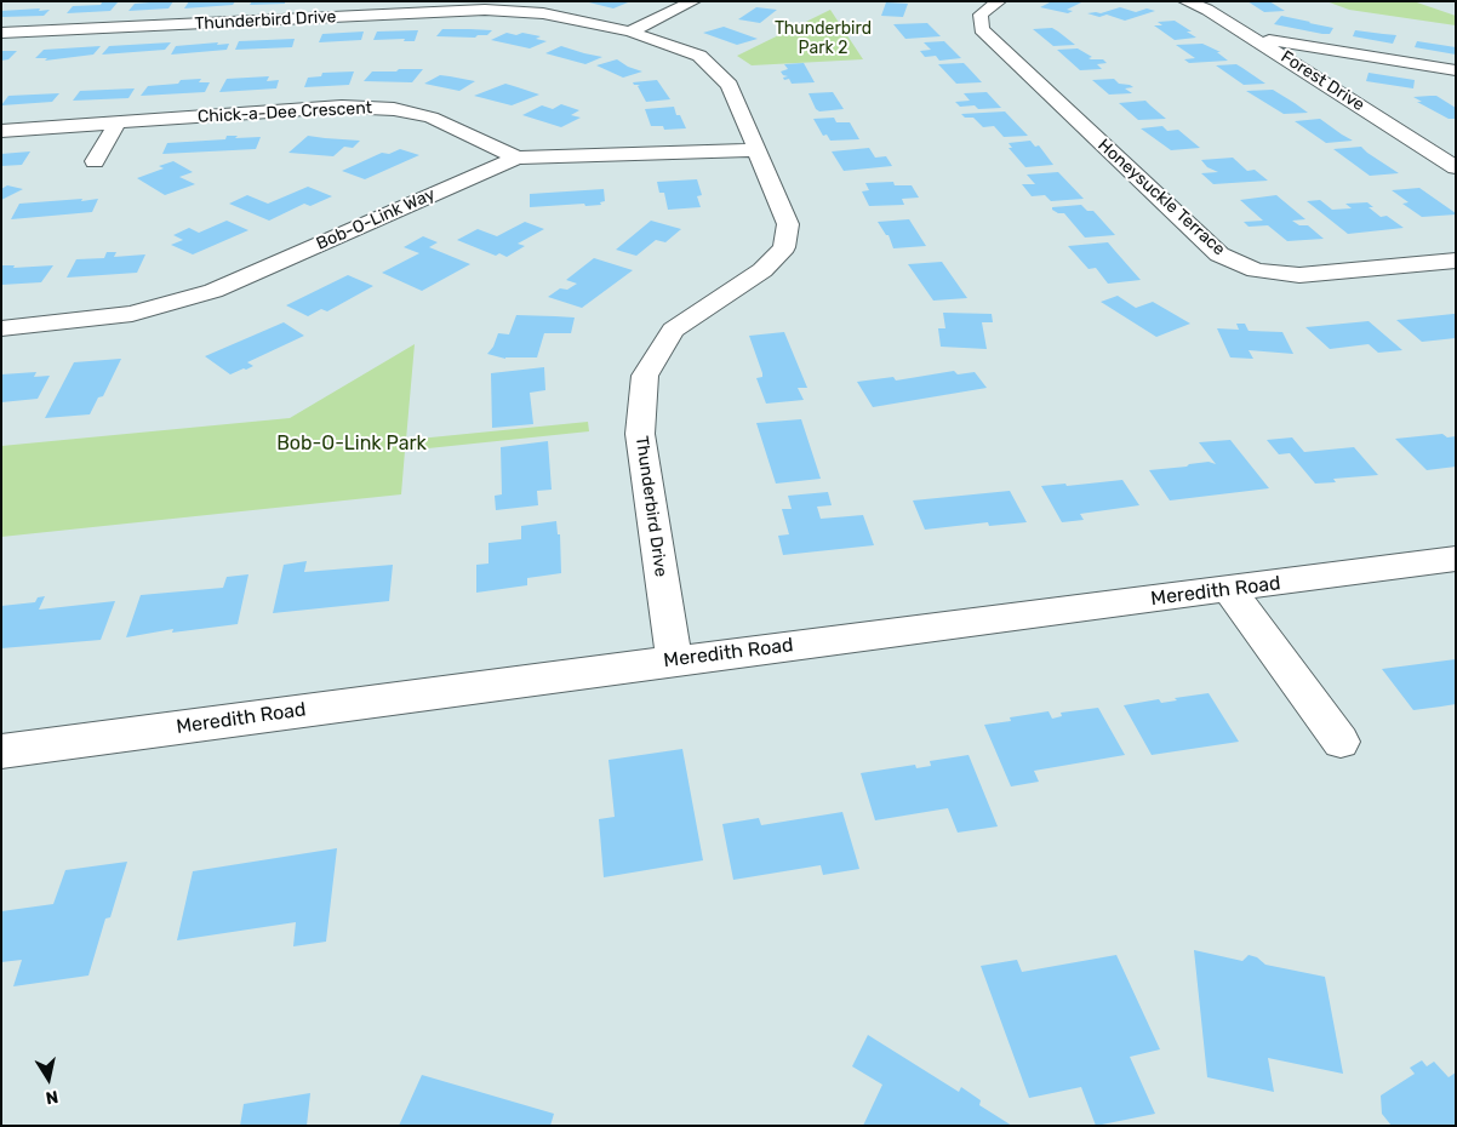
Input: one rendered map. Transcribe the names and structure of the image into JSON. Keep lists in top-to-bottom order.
{
  "streets": {
    "street": [
      "Thunderbird Drive",
      "Forest Drive",
      "Chick-a-Dee Crescent",
      "Honeysuckle Terrace",
      "Bob-O-Link Way",
      "Meredith Road"
    ]
  },
  "crossings": [
    ["Thunderbird Drive", "Bob-O-Link Way"],
    ["Thunderbird Drive", "Meredith Road"],
    ["Chick-a-Dee Crescent", "Bob-O-Link Way"]
  ],
  "parks": ["Thunderbird Park 2", "Bob-O-Link Park"],
  "north": "bottom"
}
